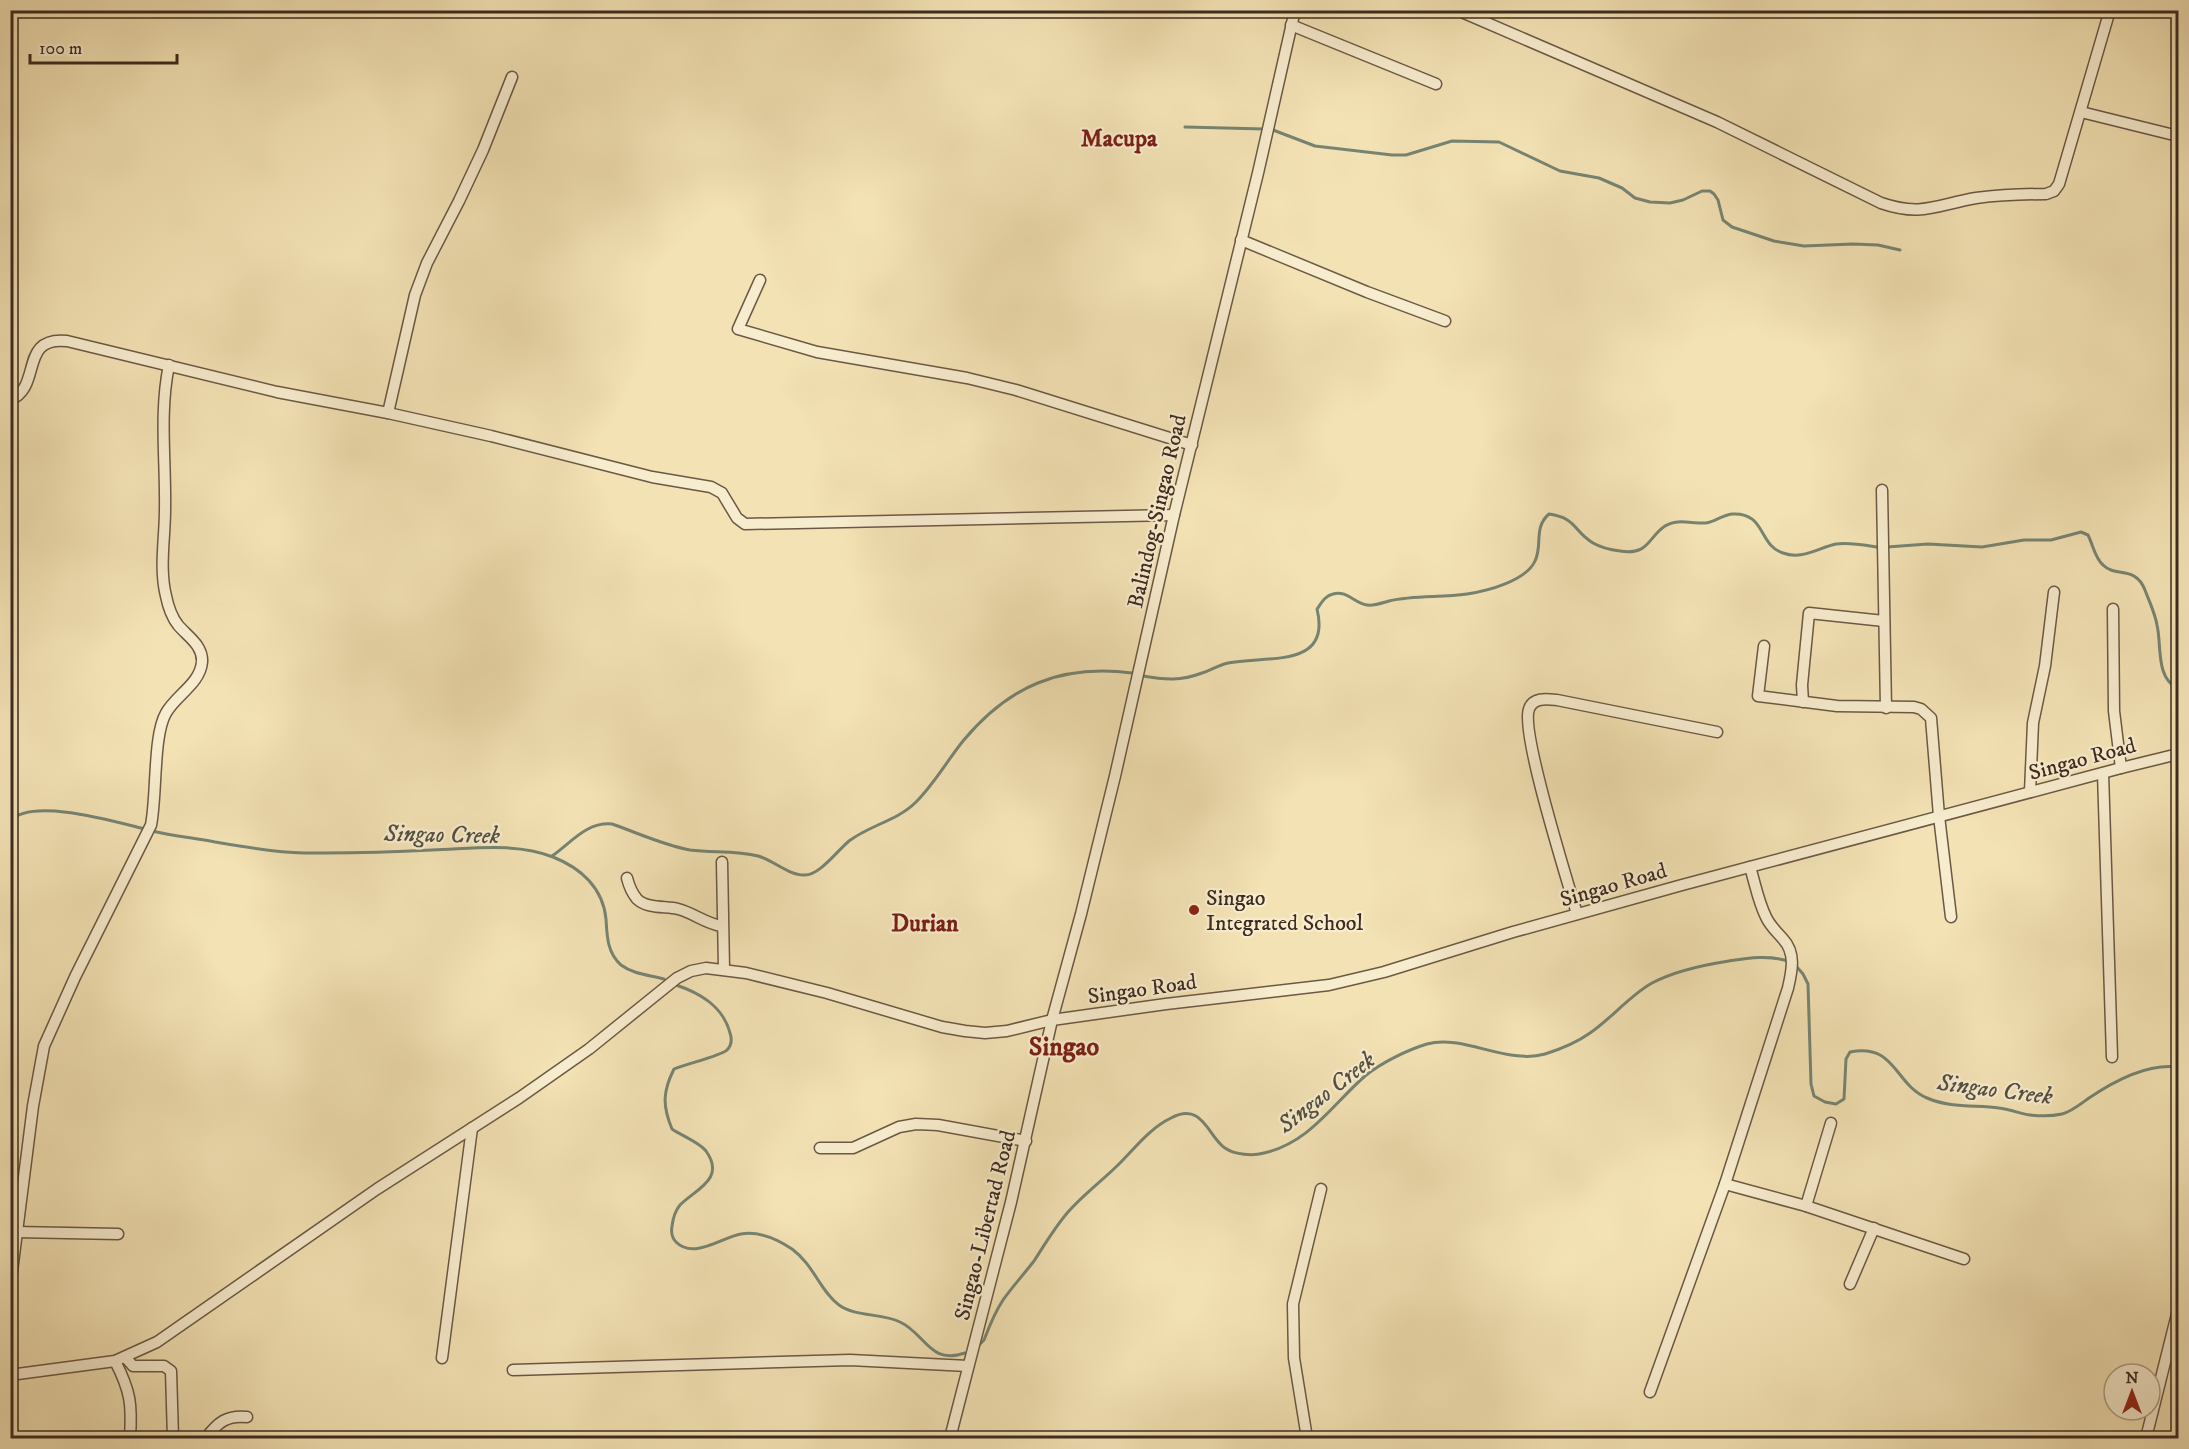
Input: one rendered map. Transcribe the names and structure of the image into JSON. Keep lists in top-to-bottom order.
{
  "streets": {
    "street": ["Balindog-Singao Road", "Singao Road", "Singao-Libertad Road"]
  },
  "crossings": [
    ["Balindog-Singao Road", "Singao Road"],
    ["Balindog-Singao Road", "Singao-Libertad Road"],
    ["Singao Road", "Singao-Libertad Road"]
  ],
  "districts": ["Macupa", "Durian", "Singao"],
  "water": ["Singao Creek"],
  "places": ["Singao Integrated School"],
  "scale_bar": "100 m",
  "north": "top"
}
